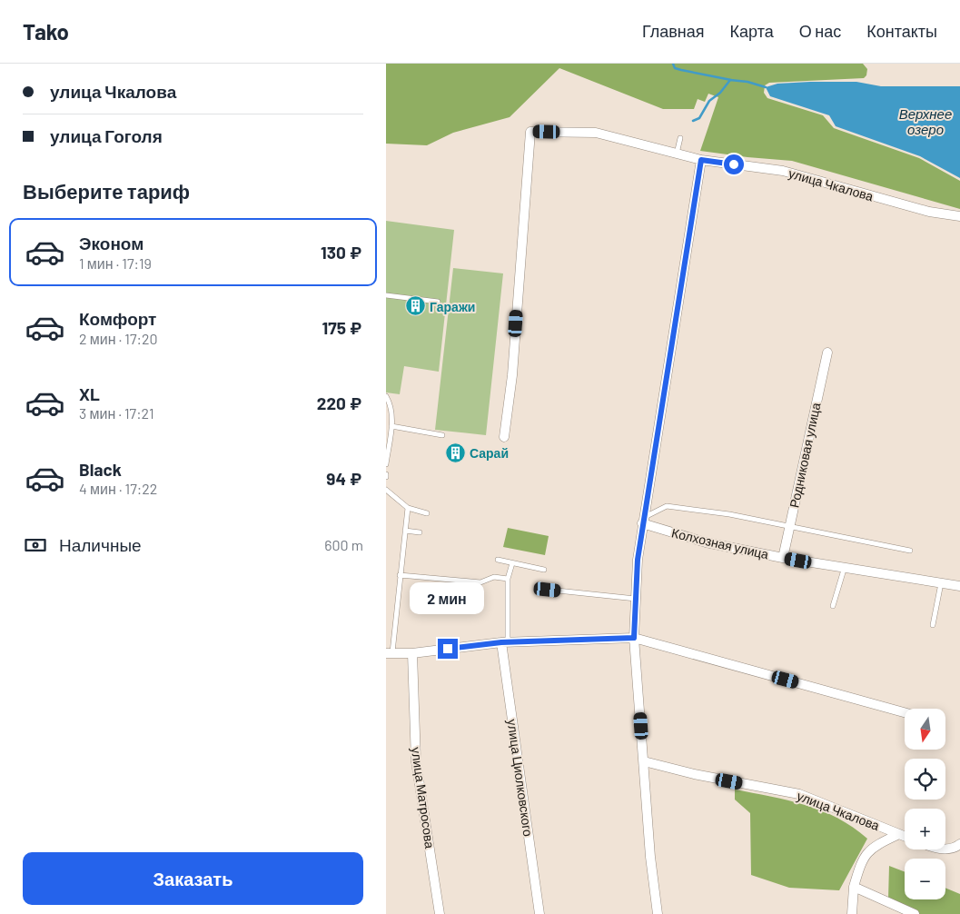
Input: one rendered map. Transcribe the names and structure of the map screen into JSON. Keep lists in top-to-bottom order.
{
  "streets": {
    "street": [
      "улица Чкалова",
      "Родниковая улица",
      "Колхозная улица",
      "улица Циолковского",
      "улица Матросова"
    ]
  },
  "crossings": [
    ["Родниковая улица", "Колхозная улица"]
  ],
  "water": ["Верхнее озеро"],
  "places": {
    "building": ["Гаражи", "Сарай"]
  },
  "north": "bottom",
  "page": {
    "header": "Tako",
    "nav": [
      "Главная",
      "Карта",
      "О нас",
      "Контакты"
    ],
    "banner": ["улица Чкалова", "улица Гоголя"],
    "heading": "Выберите тариф",
    "list": [
      {
        "name": "Эконом",
        "note": "1 мин · 17:19",
        "value": "130 ₽"
      },
      {
        "name": "Комфорт",
        "note": "2 мин · 17:20",
        "value": "175 ₽"
      },
      {
        "name": "XL",
        "note": "3 мин · 17:21",
        "value": "220 ₽"
      },
      {
        "name": "Black",
        "note": "4 мин · 17:22",
        "value": "94 ₽"
      }
    ],
    "pay": ["Наличные", "600 m"],
    "bubble": "2 мин",
    "map_buttons": ["+", "−"],
    "buttons": "Заказать"
  }
}
